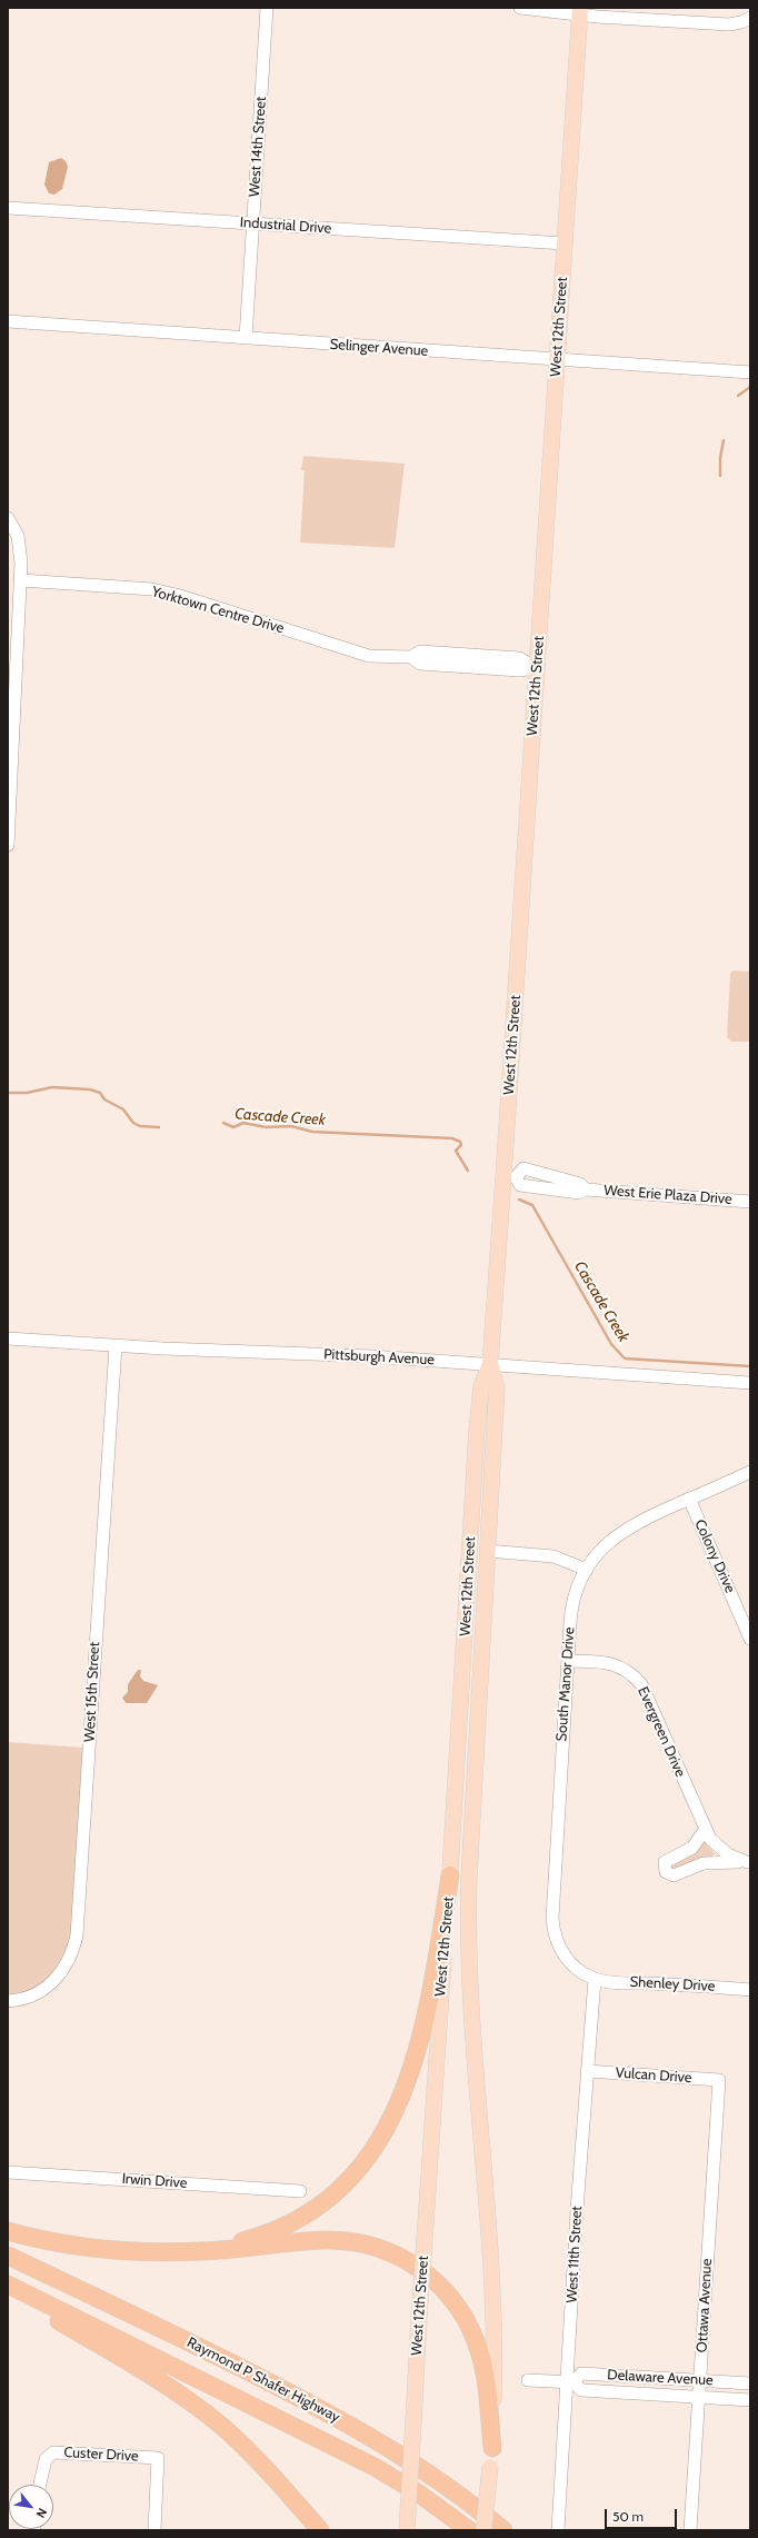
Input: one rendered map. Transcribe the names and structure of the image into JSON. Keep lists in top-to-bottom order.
{
  "streets": {
    "highway": ["Raymond P Shafer Highway"],
    "main road": ["West 12th Street"],
    "street": [
      "West 14th Street",
      "Industrial Drive",
      "Selinger Avenue",
      "Yorktown Centre Drive",
      "West Erie Plaza Drive",
      "Pittsburgh Avenue",
      "Colony Drive",
      "South Manor Drive",
      "West 15th Street",
      "Evergreen Drive",
      "Shenley Drive",
      "Vulcan Drive",
      "Irwin Drive",
      "West 11th Street",
      "Ottawa Avenue",
      "Delaware Avenue",
      "Custer Drive"
    ]
  },
  "crossings": [
    ["West 14th Street", "Industrial Drive"],
    ["West 14th Street", "Selinger Avenue"],
    ["Industrial Drive", "West 12th Street"],
    ["West 12th Street", "Selinger Avenue"],
    ["West 12th Street", "Yorktown Centre Drive"],
    ["West 12th Street", "West Erie Plaza Drive"],
    ["West 12th Street", "Pittsburgh Avenue"],
    ["Pittsburgh Avenue", "West 15th Street"],
    ["Colony Drive", "South Manor Drive"],
    ["South Manor Drive", "Evergreen Drive"],
    ["South Manor Drive", "Shenley Drive"],
    ["South Manor Drive", "West 11th Street"],
    ["Shenley Drive", "West 11th Street"],
    ["Vulcan Drive", "West 11th Street"],
    ["Vulcan Drive", "Ottawa Avenue"],
    ["West 11th Street", "Delaware Avenue"],
    ["Ottawa Avenue", "Delaware Avenue"]
  ],
  "water": ["Cascade Creek"],
  "scale_bar": "50 m",
  "north": "bottom right"
}
